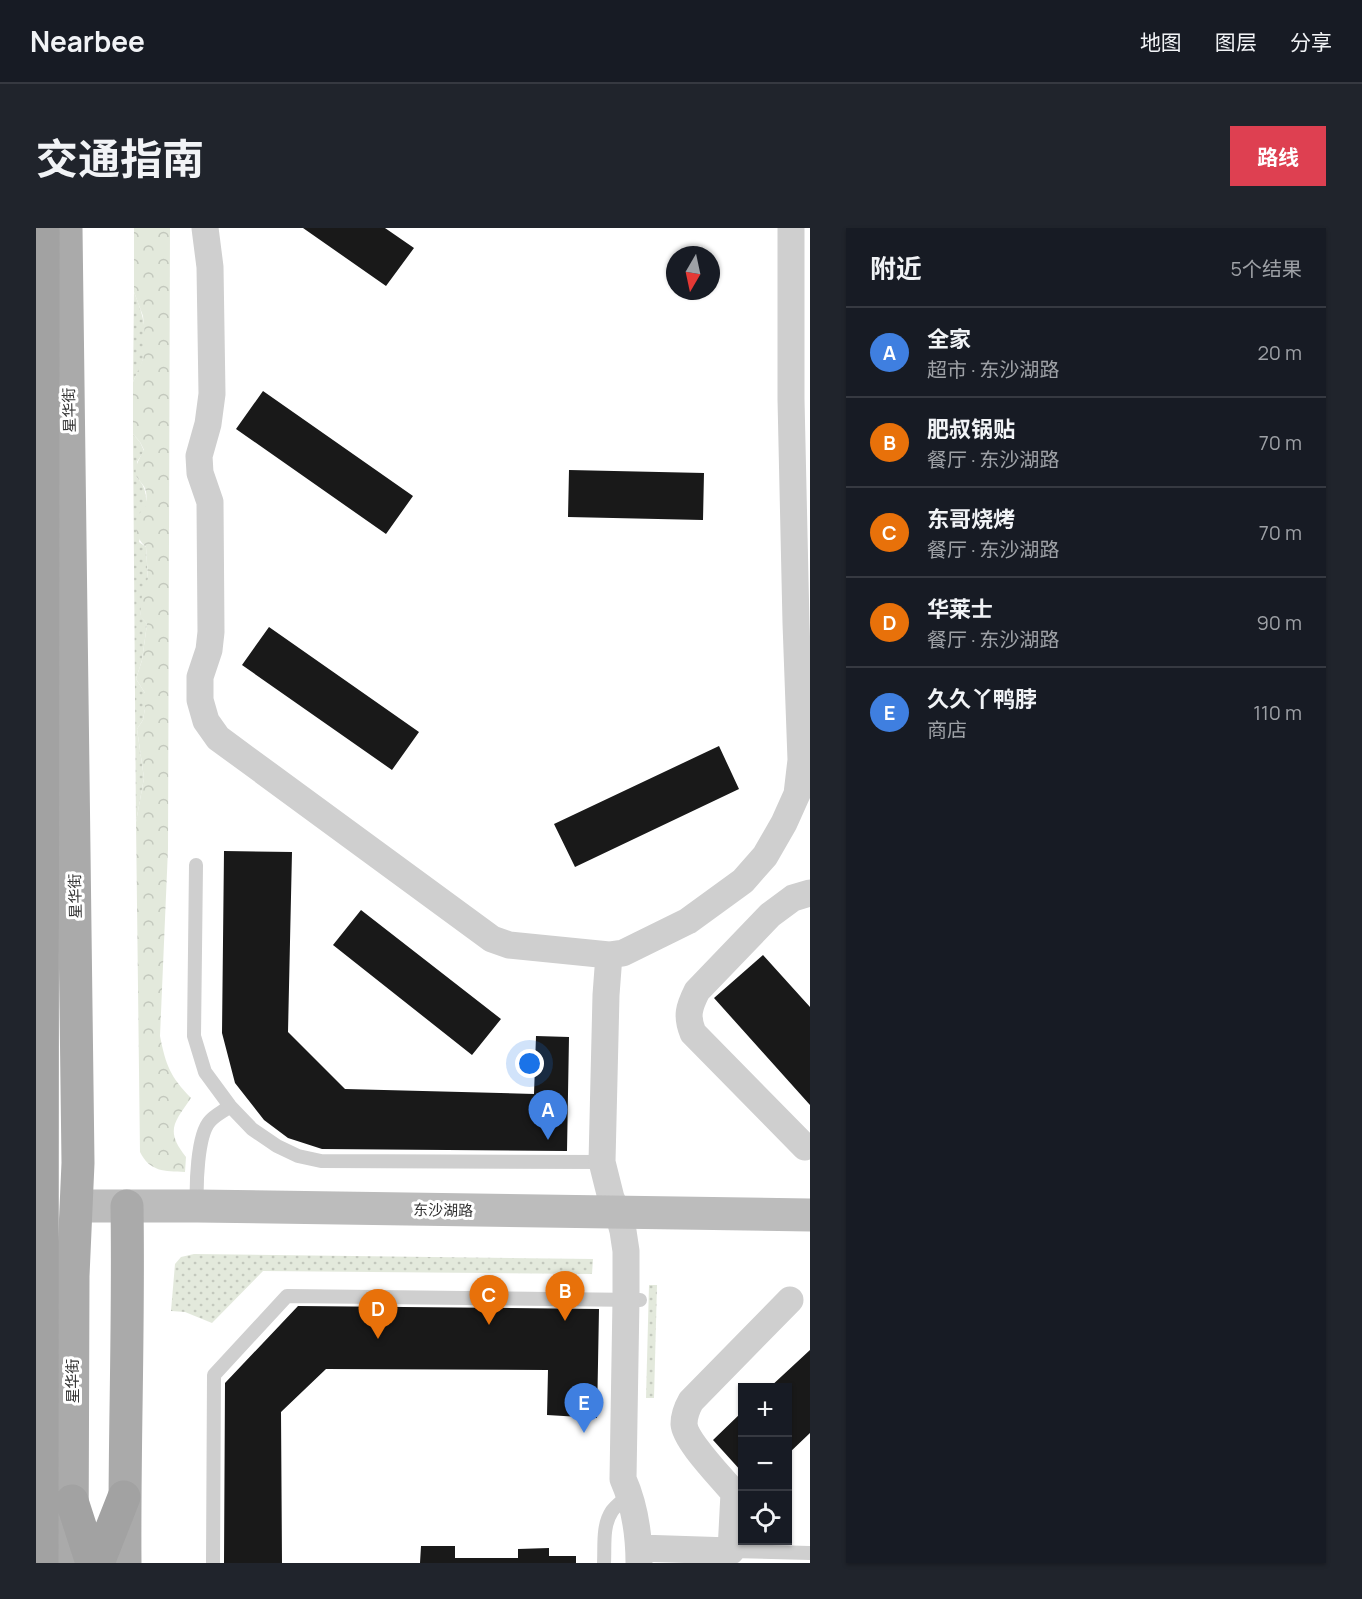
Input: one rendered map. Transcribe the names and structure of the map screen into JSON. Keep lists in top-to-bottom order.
{
  "streets": {
    "main road": ["星华街", "东沙湖路"]
  },
  "crossings": [
    ["星华街", "东沙湖路"]
  ],
  "north": "bottom",
  "page": {
    "header": "Nearbee",
    "nav": ["地图", "图层", "分享"],
    "title": "交通指南",
    "buttons": "路线",
    "heading": ["附近", "5个结果"],
    "list": [
      {
        "mark": "A",
        "name": "全家",
        "note": "超市 · 东沙湖路",
        "value": "20 m"
      },
      {
        "mark": "B",
        "name": "肥叔锅贴",
        "note": "餐厅 · 东沙湖路",
        "value": "70 m"
      },
      {
        "mark": "C",
        "name": "东哥烧烤",
        "note": "餐厅 · 东沙湖路",
        "value": "70 m"
      },
      {
        "mark": "D",
        "name": "华莱士",
        "note": "餐厅 · 东沙湖路",
        "value": "90 m"
      },
      {
        "mark": "E",
        "name": "久久丫鸭脖",
        "note": "商店",
        "value": "110 m"
      }
    ],
    "pins": [
      "A",
      "B",
      "C",
      "D",
      "E"
    ],
    "map_buttons": ["+", "−"]
  }
}
